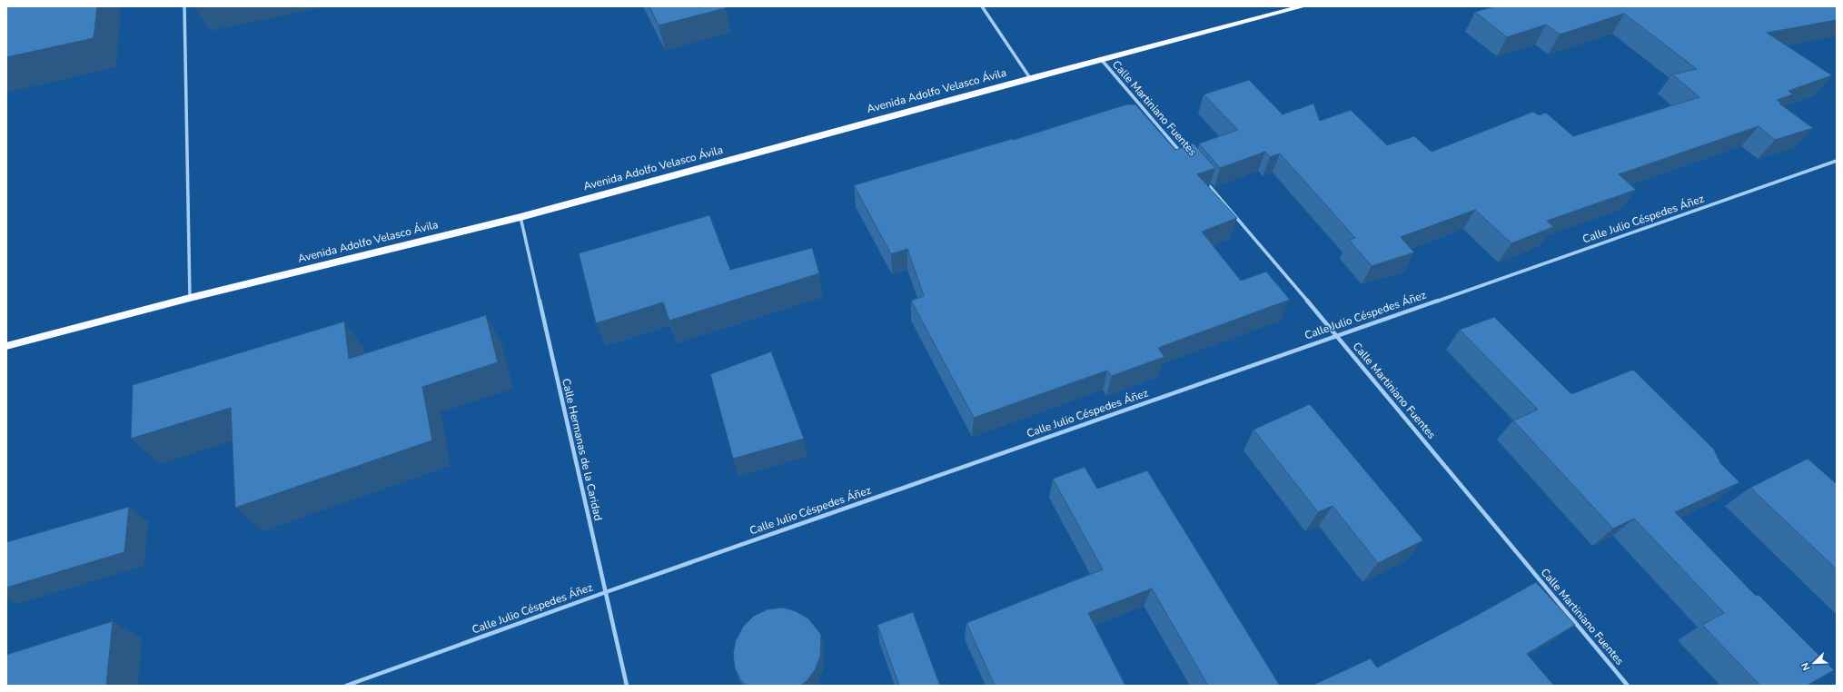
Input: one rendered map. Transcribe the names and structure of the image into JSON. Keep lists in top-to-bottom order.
{
  "streets": {
    "highway": ["Avenida Adolfo Velasco Ávila"],
    "street": ["Calle Martiniano Fuentes", "Calle Julio Céspedes Áñez", "Calle Hermanas de la Caridad"]
  },
  "crossings": [
    ["Avenida Adolfo Velasco Ávila", "Calle Martiniano Fuentes"],
    ["Avenida Adolfo Velasco Ávila", "Calle Hermanas de la Caridad"],
    ["Calle Martiniano Fuentes", "Calle Julio Céspedes Áñez"],
    ["Calle Julio Céspedes Áñez", "Calle Hermanas de la Caridad"]
  ],
  "north": "bottom left"
}
